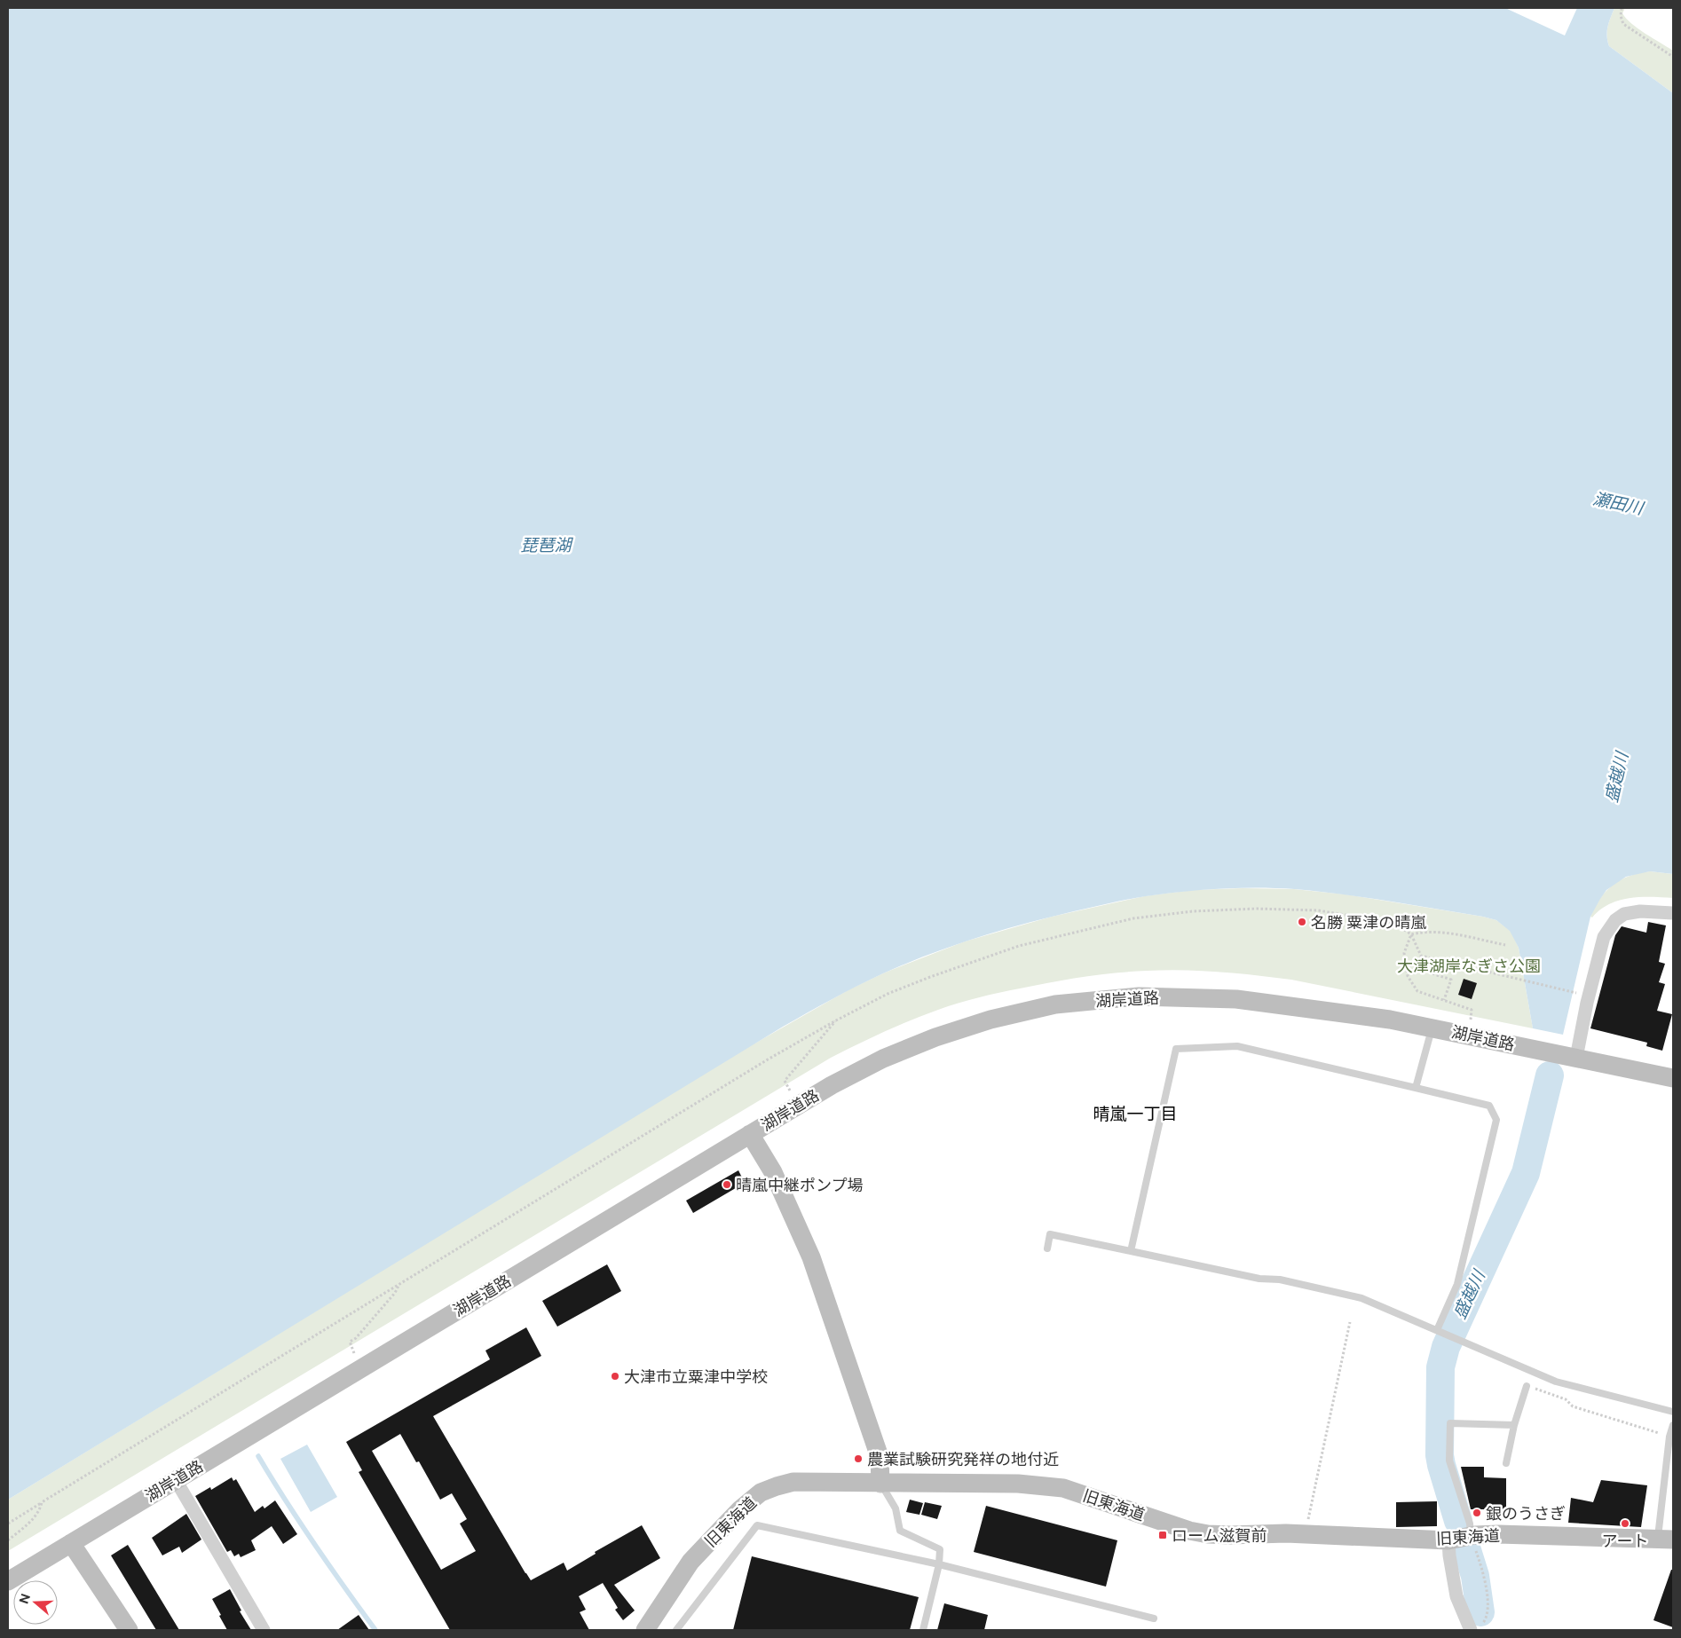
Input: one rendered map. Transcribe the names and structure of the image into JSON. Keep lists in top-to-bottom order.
{
  "streets": {
    "main road": ["湖岸道路", "旧東海道"]
  },
  "districts": ["晴嵐一丁目"],
  "water": ["瀬田川", "琵琶湖", "盛越川"],
  "parks": ["大津湖岸なぎさ公園"],
  "places": {
    "other": [
      "名勝 粟津の晴嵐",
      "晴嵐中継ポンプ場",
      "大津市立粟津中学校",
      "農業試験研究発祥の地付近",
      "銀のうさぎ",
      "アート"
    ],
    "transit": ["ローム滋賀前"]
  },
  "north": "left"
}
